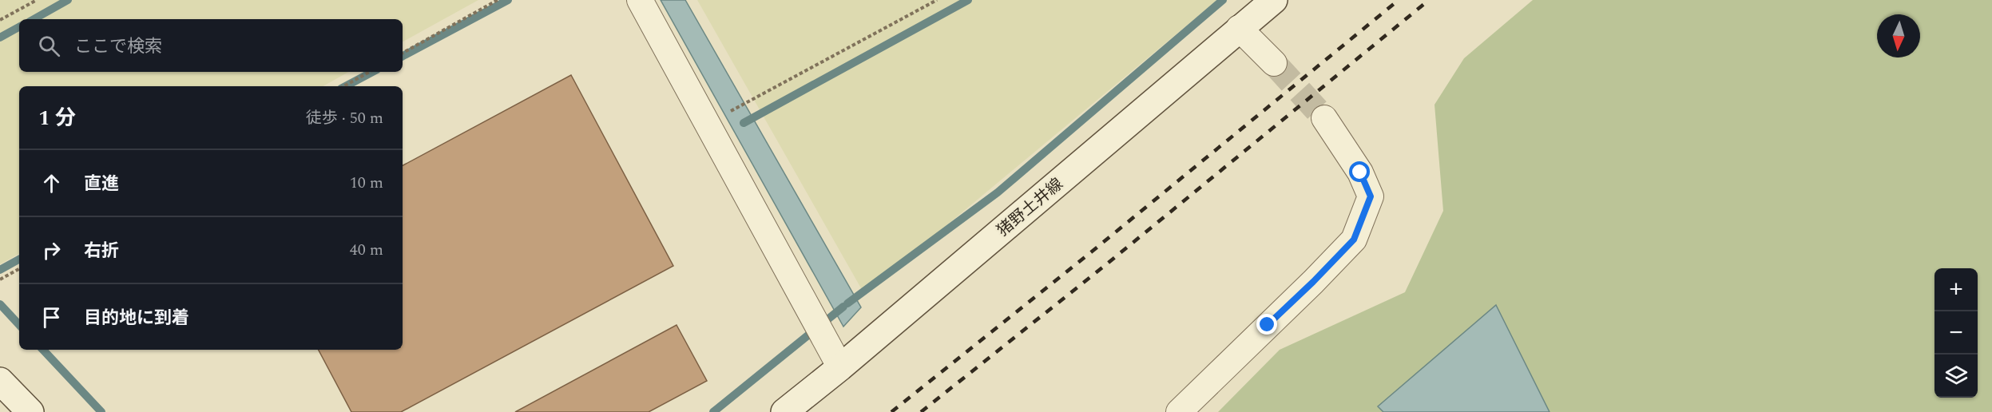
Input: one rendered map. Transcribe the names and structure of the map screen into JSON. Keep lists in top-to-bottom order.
{
  "streets": {
    "main road": ["猪野土井線"]
  },
  "north": "bottom",
  "page": {
    "search": "ここで検索",
    "heading": ["1 分", "徒歩 · 50 m"],
    "list": [
      ["直進", "10 m"],
      ["右折", "40 m"],
      "目的地に到着"
    ],
    "map_buttons": ["+", "−"]
  }
}
